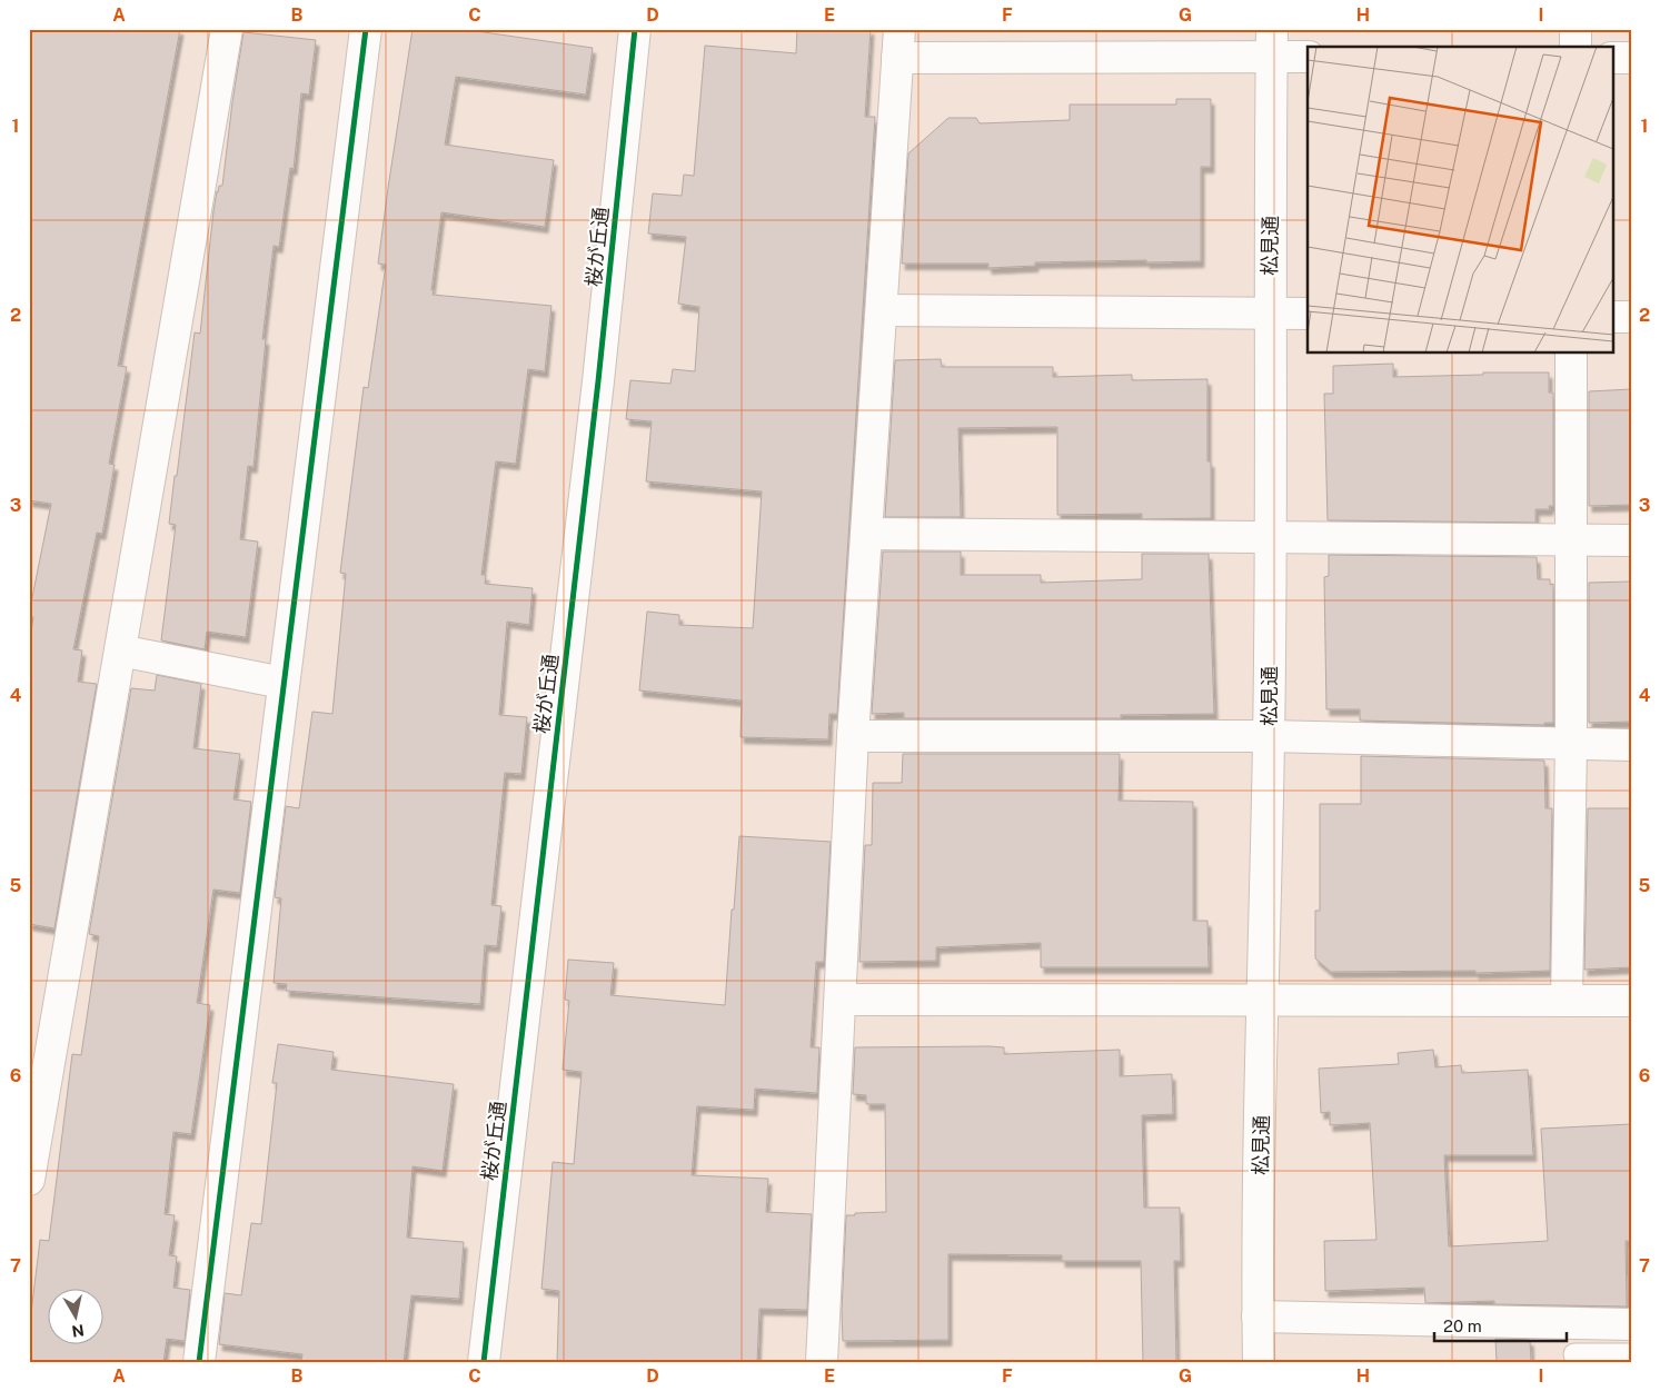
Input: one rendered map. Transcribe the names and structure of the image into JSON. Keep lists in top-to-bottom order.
{
  "streets": {
    "street": ["松見通", "桜が丘通"]
  },
  "scale_bar": "20 m",
  "north": "bottom",
  "grid": {
    "columns": [
      "A",
      "B",
      "C",
      "D",
      "E",
      "F",
      "G",
      "H",
      "I"
    ],
    "rows": [
      "1",
      "2",
      "3",
      "4",
      "5",
      "6",
      "7"
    ]
  }
}
